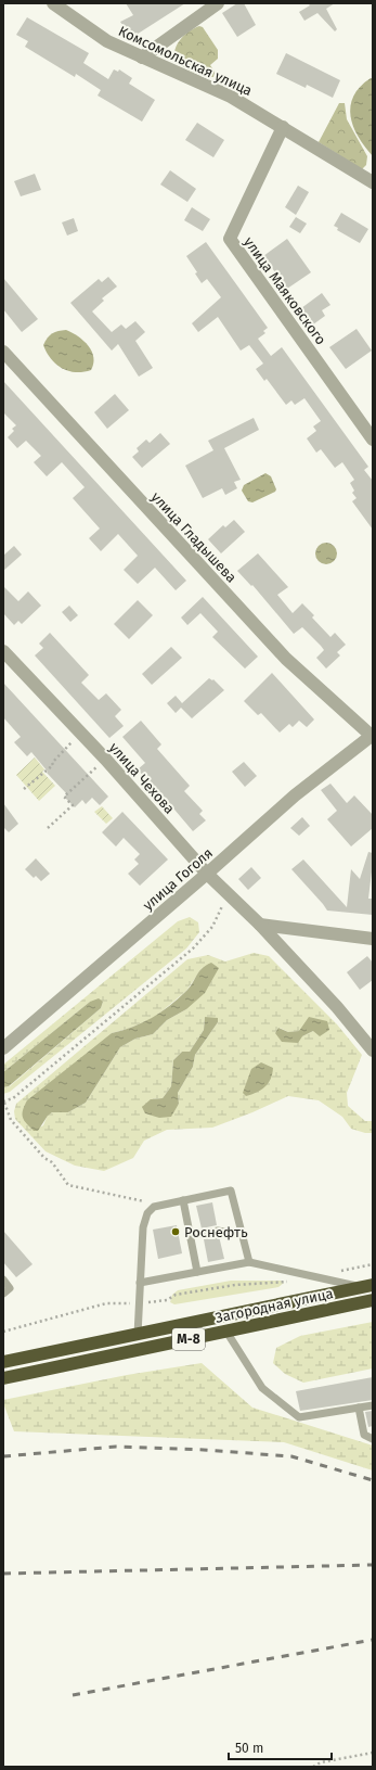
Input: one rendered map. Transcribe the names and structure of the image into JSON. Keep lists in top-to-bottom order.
{
  "streets": {
    "highway": ["Загородная улица", "М-8"],
    "street": [
      "Комсомольская улица",
      "улица Маяковского",
      "улица Гладышева",
      "улица Чехова",
      "улица Гоголя"
    ]
  },
  "crossings": [
    ["Комсомольская улица", "улица Маяковского"],
    ["улица Гладышева", "улица Гоголя"],
    ["улица Чехова", "улица Гоголя"]
  ],
  "places": ["Роснефть"],
  "scale_bar": "50 m"
}
